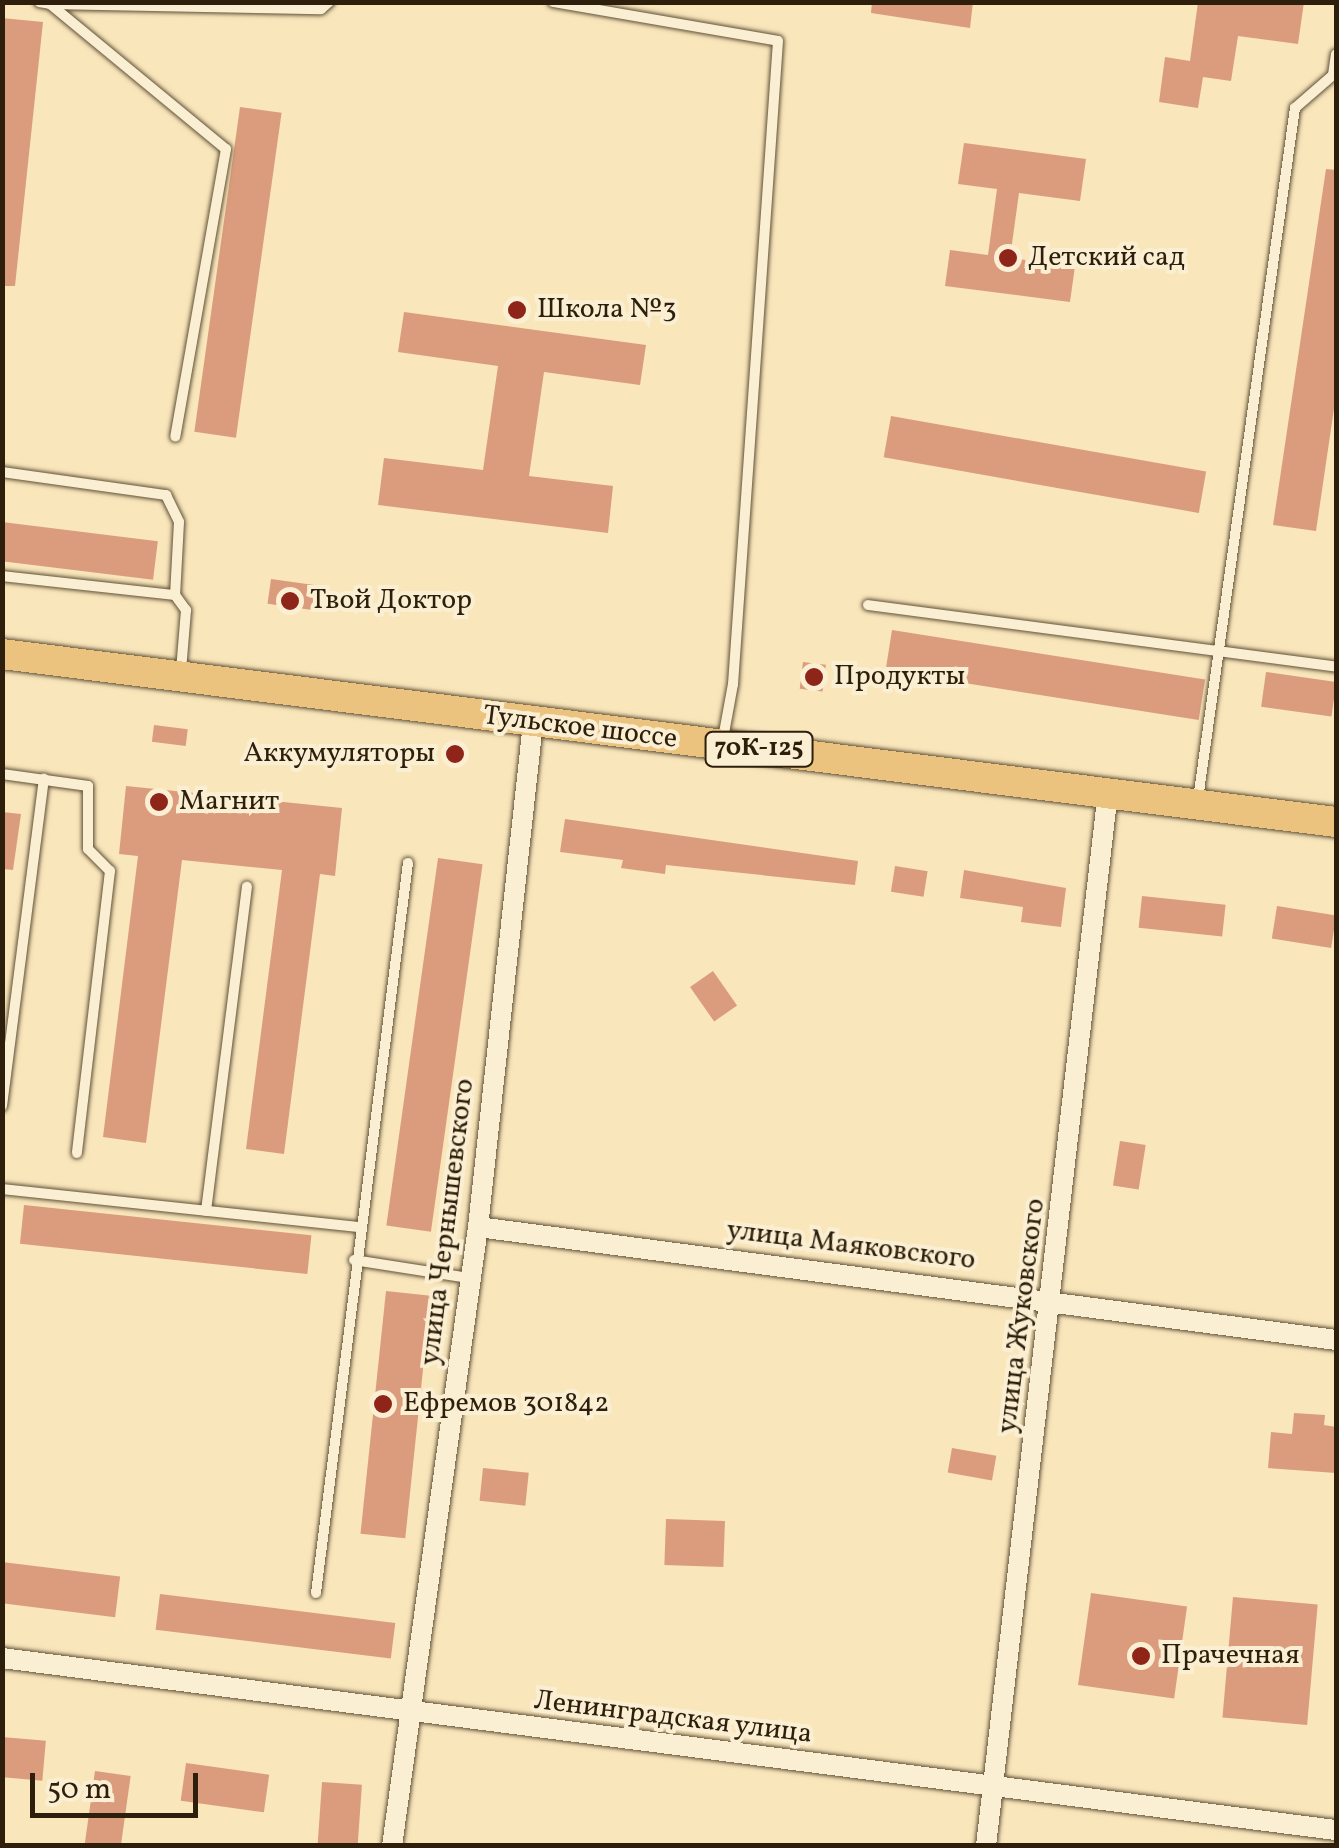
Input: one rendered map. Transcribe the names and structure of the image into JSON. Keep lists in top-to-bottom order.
{
  "streets": {
    "main road": ["Тульское шоссе", "70К-125"],
    "street": [
      "улица Чернышевского",
      "улица Маяковского",
      "улица Жуковского",
      "Ленинградская улица"
    ]
  },
  "crossings": [
    ["Тульское шоссе", "улица Чернышевского"],
    ["Тульское шоссе", "улица Жуковского"],
    ["улица Чернышевского", "улица Маяковского"],
    ["улица Чернышевского", "Ленинградская улица"],
    ["улица Маяковского", "улица Жуковского"],
    ["улица Жуковского", "Ленинградская улица"]
  ],
  "places": [
    "Детский сад",
    "Школа №3",
    "Твой Доктор",
    "Продукты",
    "Аккумуляторы",
    "Магнит",
    "Ефремов 301842",
    "Прачечная"
  ],
  "scale_bar": "50 m"
}
